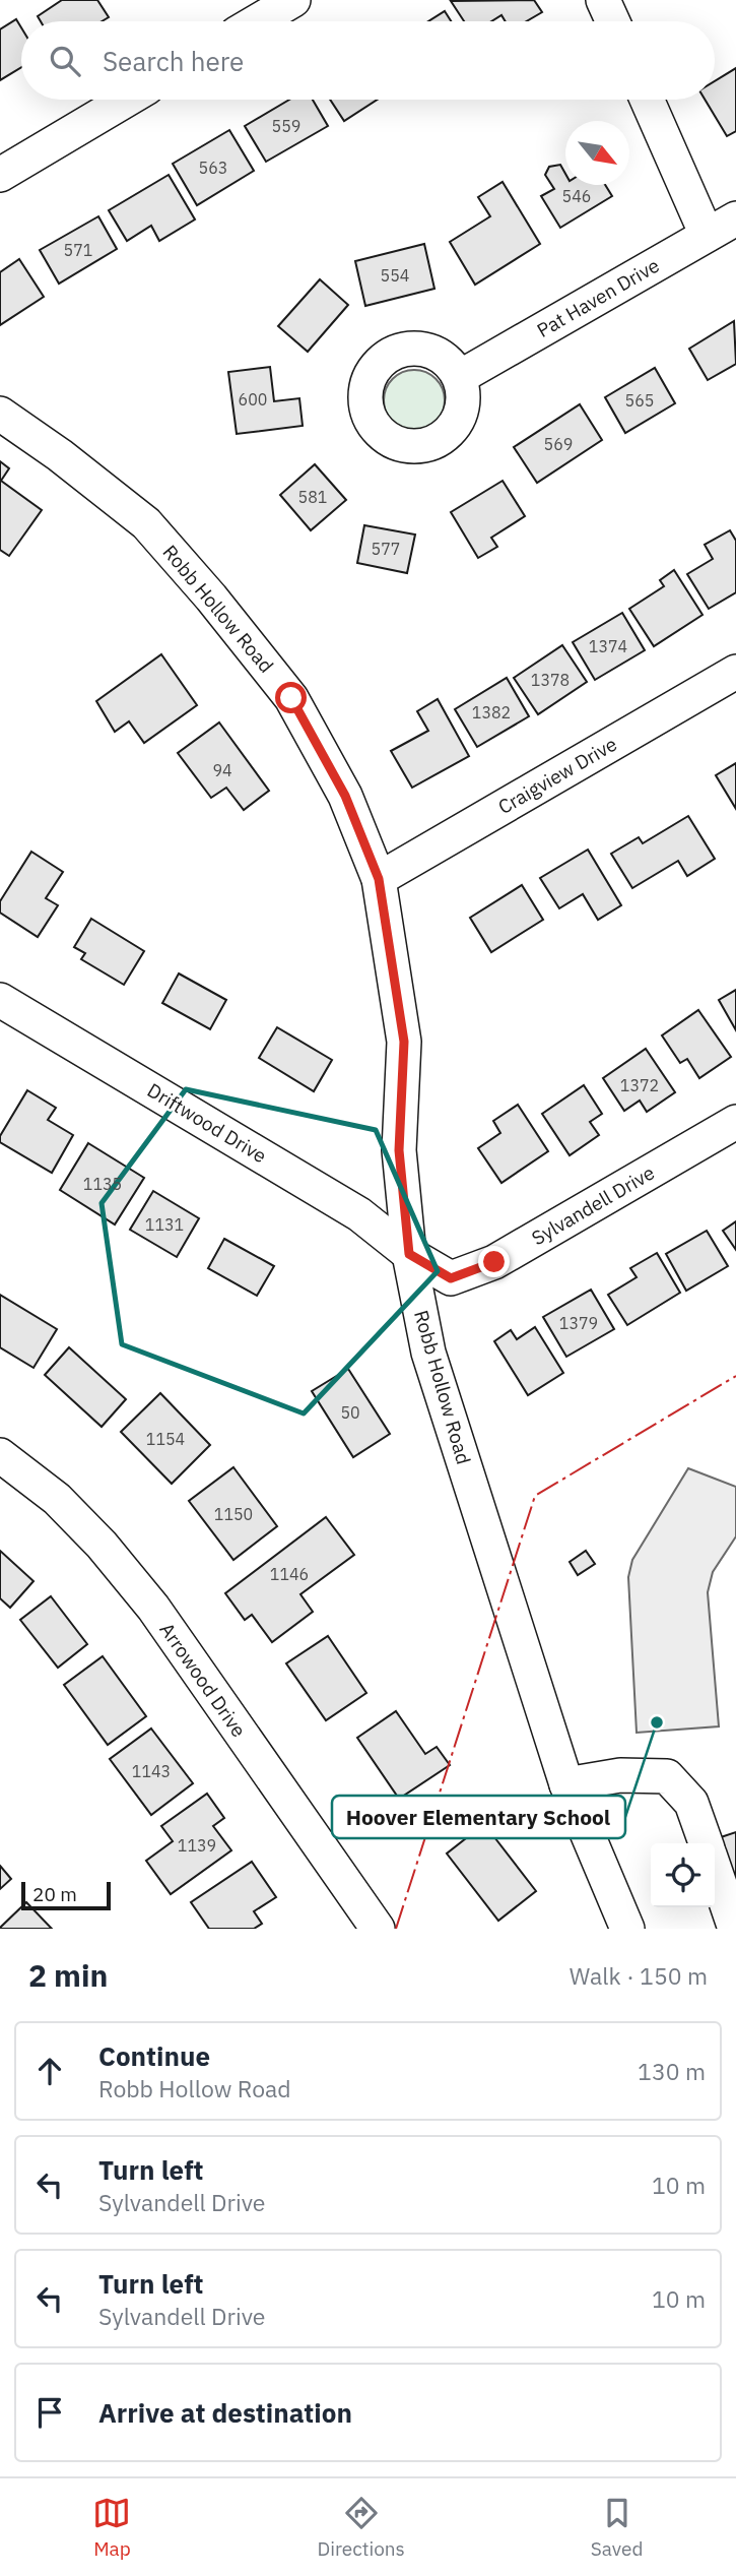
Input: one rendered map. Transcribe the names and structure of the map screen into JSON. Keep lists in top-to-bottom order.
{
  "streets": {
    "street": [
      "Pat Haven Drive",
      "Robb Hollow Road",
      "Craigview Drive",
      "Driftwood Drive",
      "Sylvandell Drive",
      "Arrowood Drive"
    ]
  },
  "crossings": [
    ["Robb Hollow Road", "Craigview Drive"],
    ["Robb Hollow Road", "Driftwood Drive"],
    ["Robb Hollow Road", "Sylvandell Drive"],
    ["Driftwood Drive", "Sylvandell Drive"]
  ],
  "places": ["Hoover Elementary School"],
  "house_numbers": [
    "559",
    "563",
    "546",
    "571",
    "554",
    "600",
    "565",
    "569",
    "581",
    "577",
    "1374",
    "1378",
    "1382",
    "94",
    "1372",
    "1135",
    "1131",
    "1379",
    "50",
    "1154",
    "1150",
    "1146",
    "1143",
    "1139"
  ],
  "scale_bar": "20 m",
  "north": "bottom right",
  "page": {
    "search": "Search here",
    "scale": "20 m",
    "heading": ["2 min", "Walk · 150 m"],
    "list": [
      ["Continue", "Robb Hollow Road", "130 m"],
      ["Turn left", "Sylvandell Drive", "10 m"],
      ["Turn left", "Sylvandell Drive", "10 m"],
      "Arrive at destination"
    ],
    "nav": ["Map", "Directions", "Saved"]
  }
}
